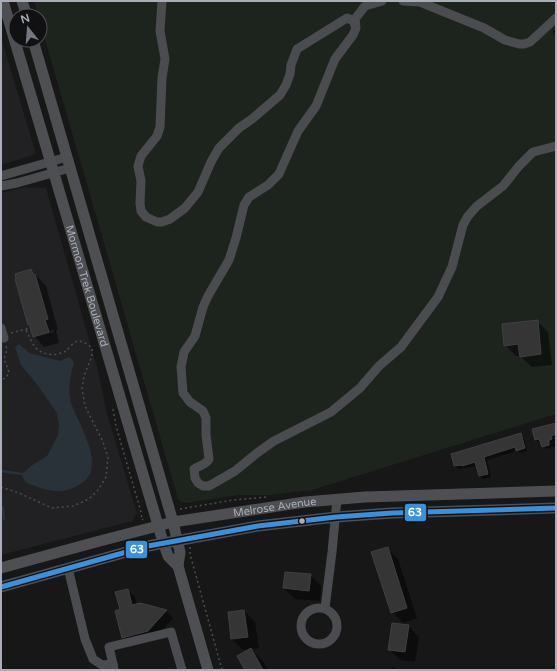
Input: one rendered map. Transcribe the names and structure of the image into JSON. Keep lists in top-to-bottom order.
{
  "streets": {
    "main road": ["Mormon Trek Boulevard", "Melrose Avenue"]
  },
  "crossings": [
    ["Mormon Trek Boulevard", "Melrose Avenue"]
  ],
  "lines": ["transit line 63"],
  "north": "top"
}
